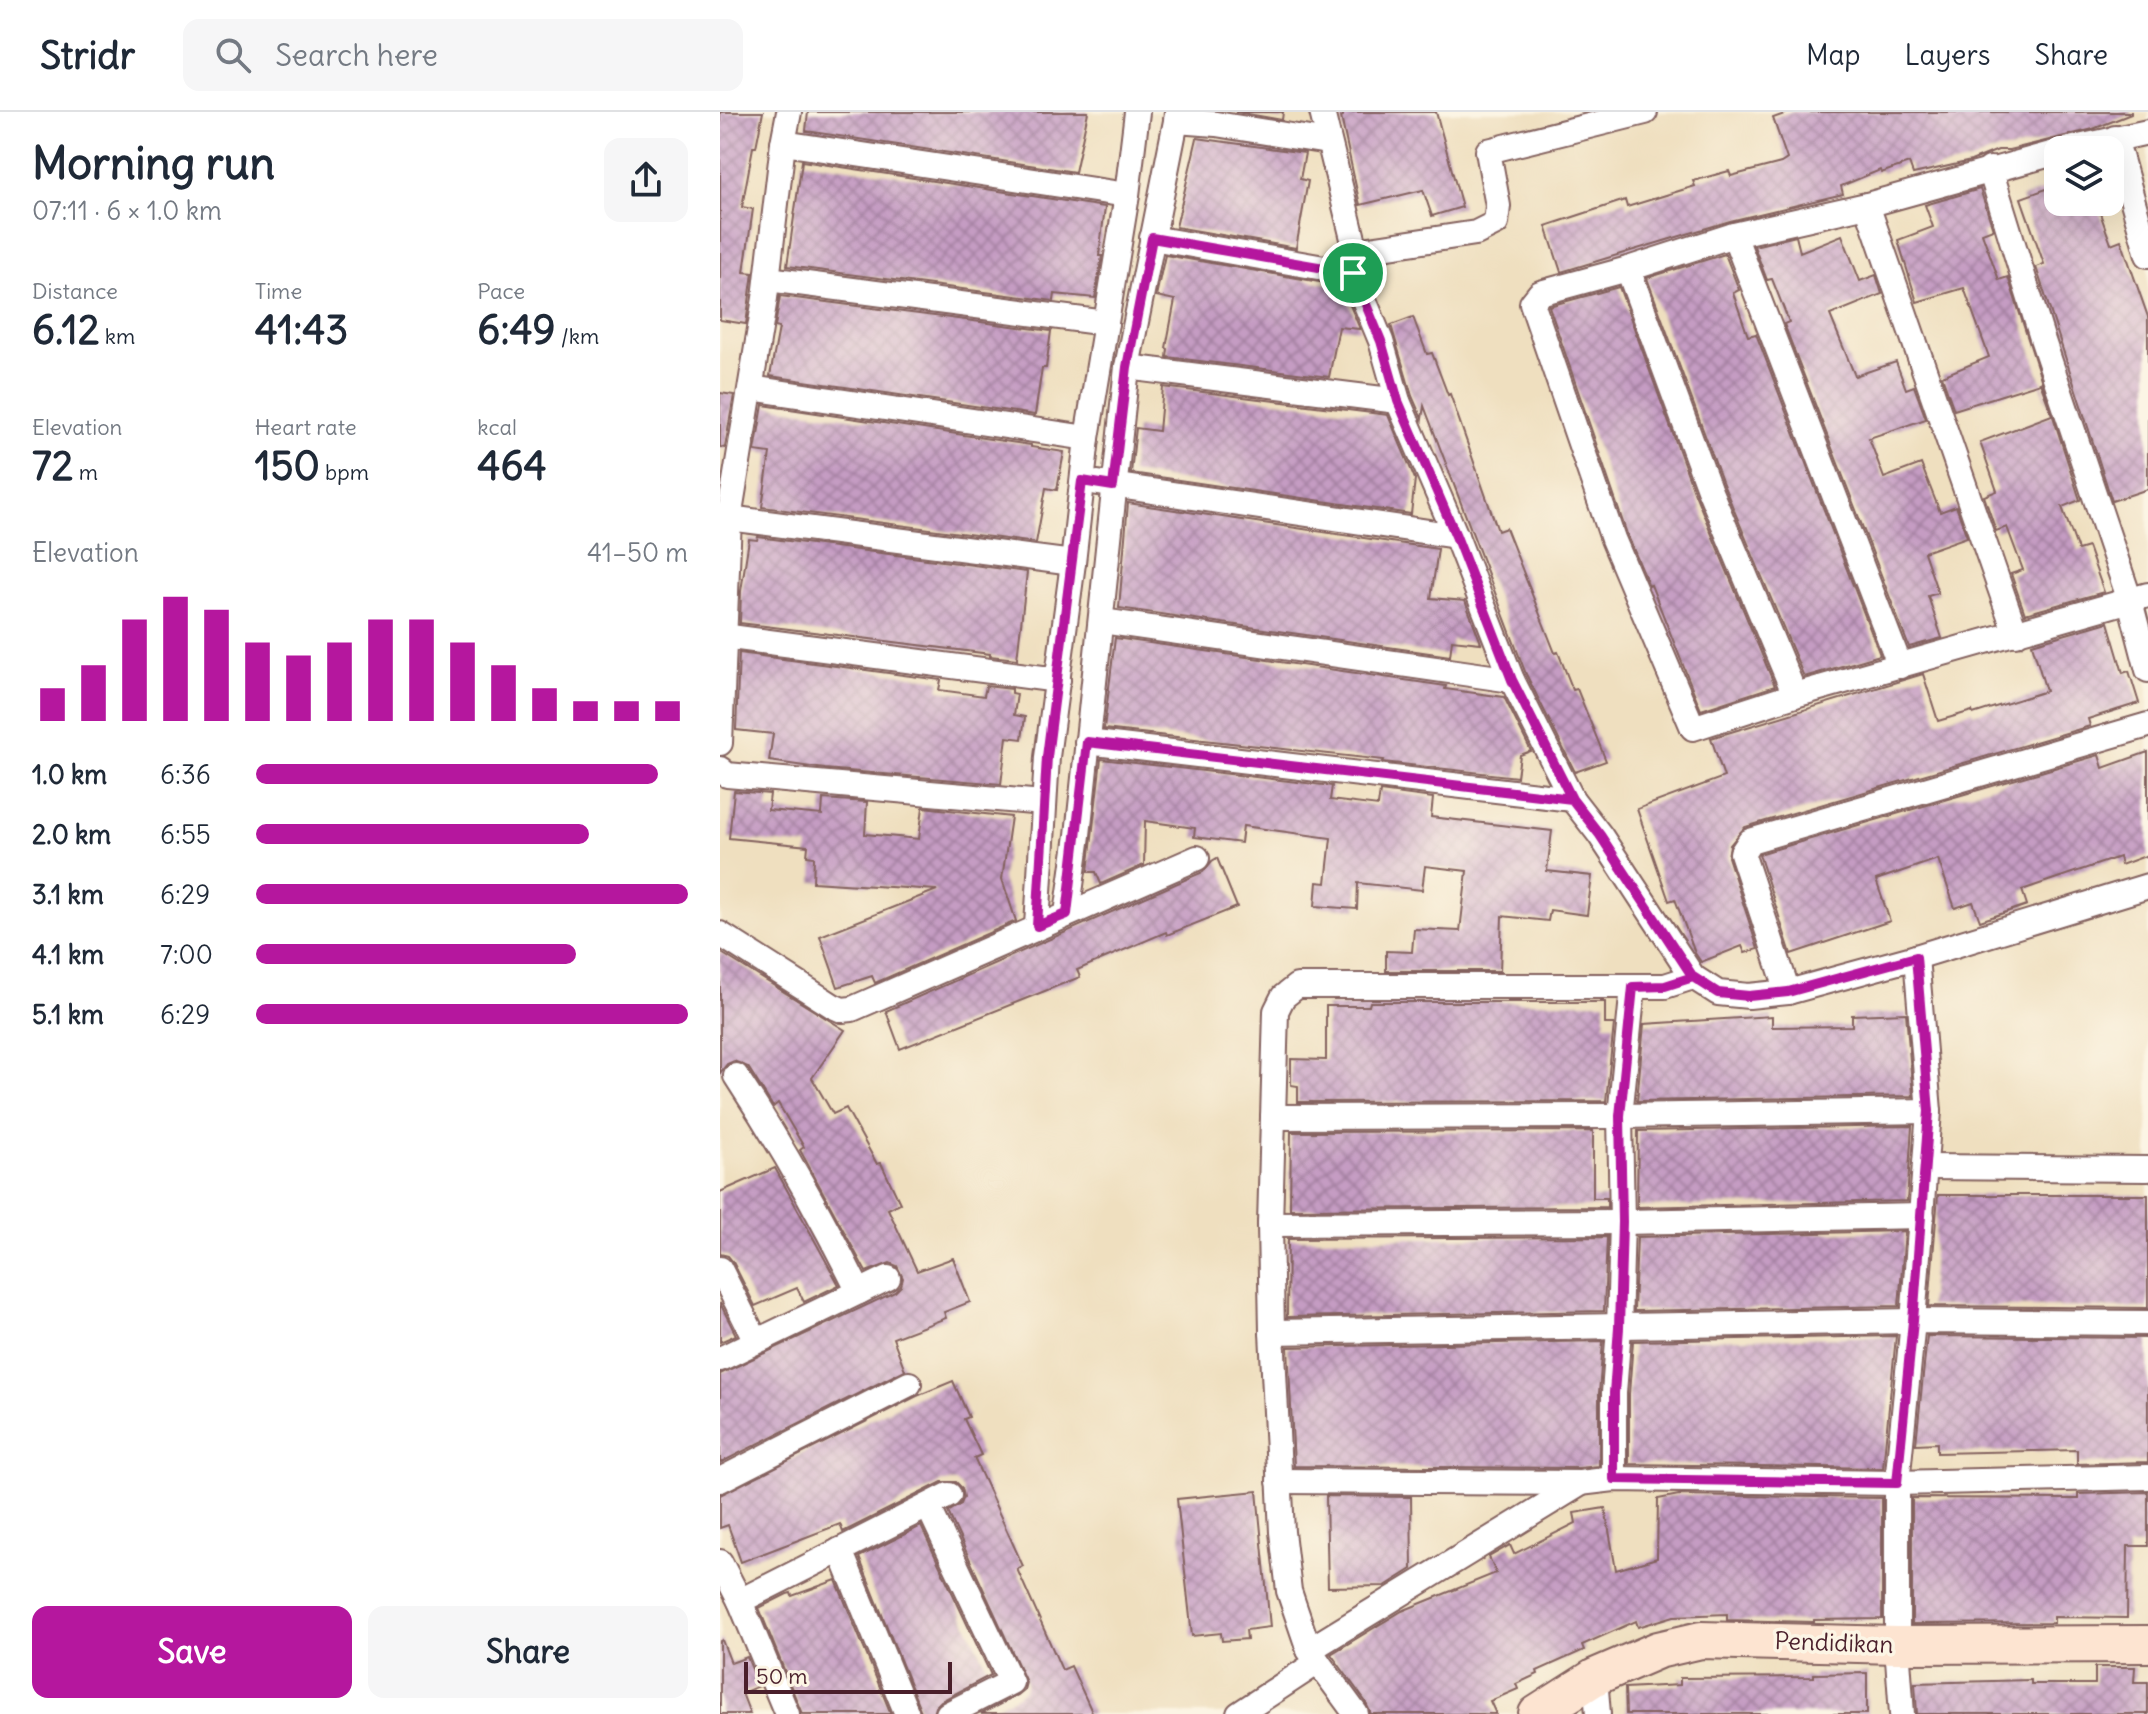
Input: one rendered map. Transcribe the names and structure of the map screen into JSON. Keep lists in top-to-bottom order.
{
  "streets": {
    "street": ["Pendidikan"]
  },
  "scale_bar": "50 m",
  "page": {
    "header": "Stridr",
    "search": "Search here",
    "nav": ["Map", "Layers", "Share"],
    "heading": ["Morning run", "07:11 · 6 × 1.0 km"],
    "stats": [
      ["Distance", "6.12 km"],
      ["Time", "41:43"],
      ["Pace", "6:49 /km"],
      ["Elevation", "72 m"],
      ["Heart rate", "150 bpm"],
      ["kcal", "464"]
    ],
    "chart": ["Elevation", "41–50 m"],
    "list": [
      {
        "name": "1.0 km",
        "note": "6:36"
      },
      {
        "name": "2.0 km",
        "note": "6:55"
      },
      {
        "name": "3.1 km",
        "note": "6:29"
      },
      {
        "name": "4.1 km",
        "note": "7:00"
      },
      {
        "name": "5.1 km",
        "note": "6:29"
      }
    ],
    "buttons": ["Save", "Share"],
    "scale": "50 m"
  }
}
